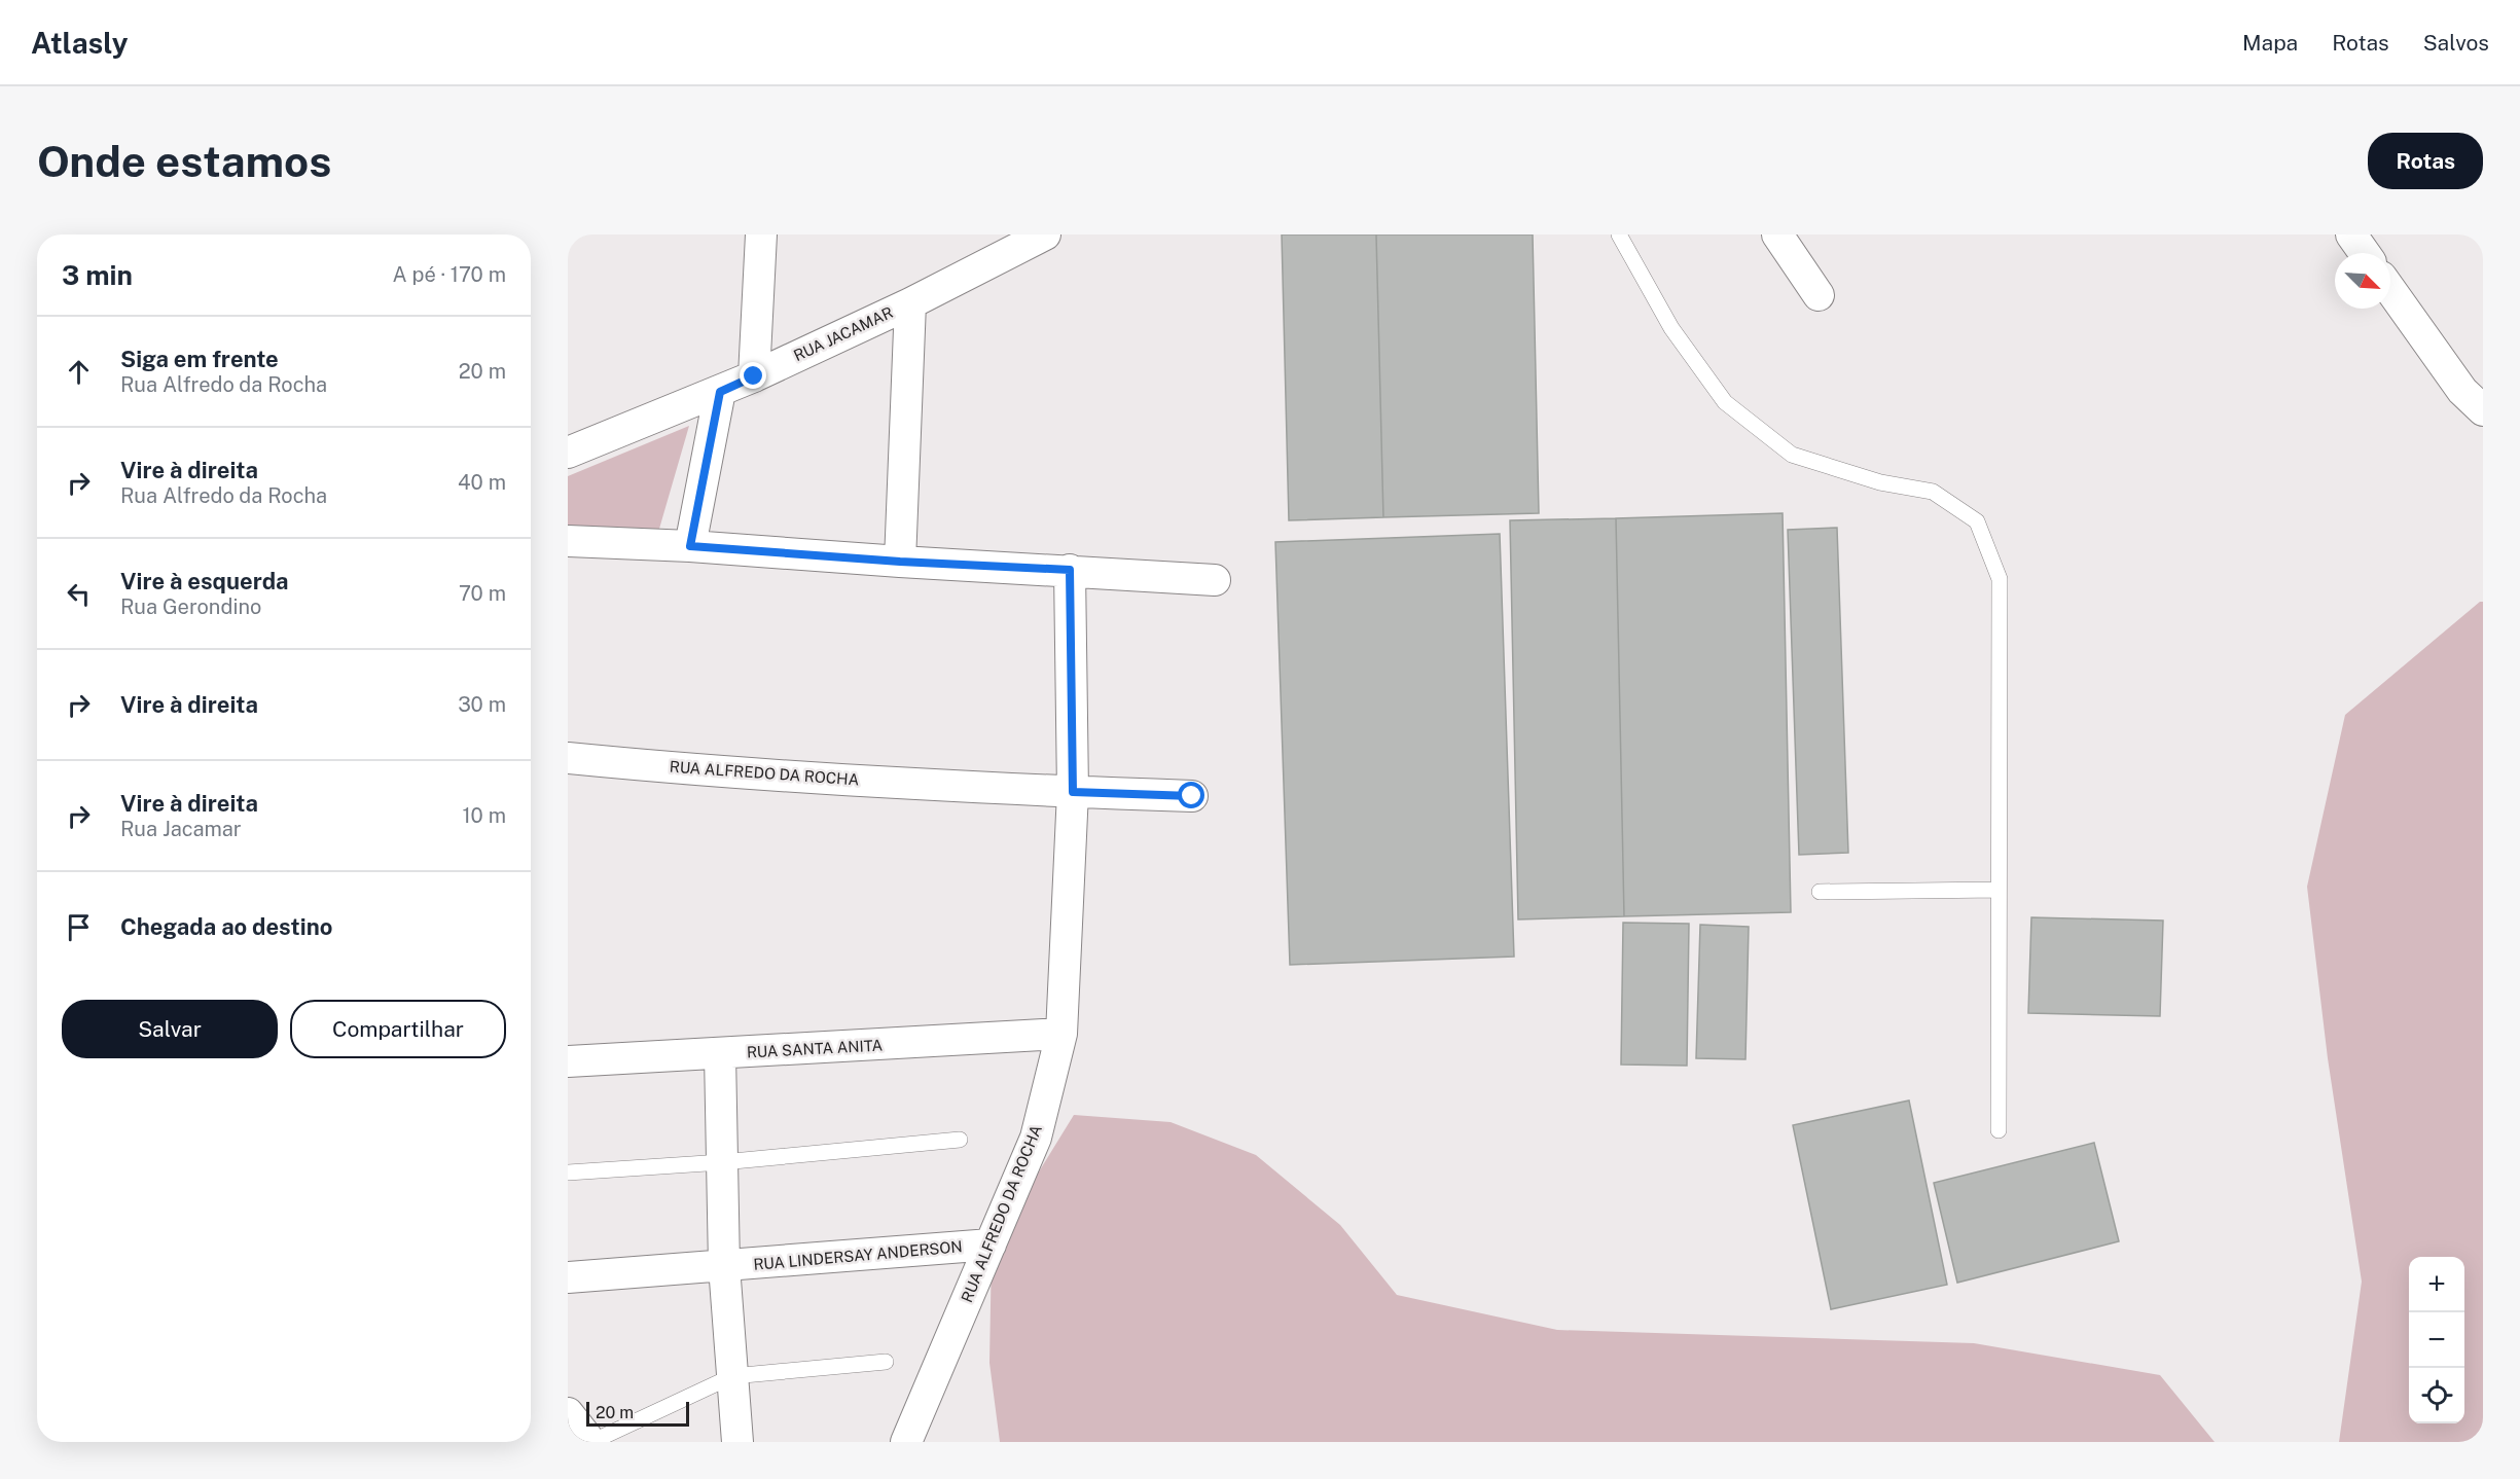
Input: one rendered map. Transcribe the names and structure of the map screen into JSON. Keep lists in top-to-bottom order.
{
  "streets": {
    "street": [
      "RUA JACAMAR",
      "RUA ALFREDO DA ROCHA",
      "RUA SANTA ANITA",
      "RUA LINDERSAY ANDERSON"
    ]
  },
  "crossings": [
    ["RUA ALFREDO DA ROCHA", "RUA SANTA ANITA"],
    ["RUA ALFREDO DA ROCHA", "RUA LINDERSAY ANDERSON"]
  ],
  "scale_bar": "20 m",
  "north": "bottom right",
  "page": {
    "header": "Atlasly",
    "nav": ["Mapa", "Rotas", "Salvos"],
    "buttons": [
      "Rotas",
      ["Salvar", "Compartilhar"]
    ],
    "title": "Onde estamos",
    "heading": ["3 min", "A pé · 170 m"],
    "list": [
      ["Siga em frente", "Rua Alfredo da Rocha", "20 m"],
      ["Vire à direita", "Rua Alfredo da Rocha", "40 m"],
      ["Vire à esquerda", "Rua Gerondino", "70 m"],
      ["Vire à direita", "30 m"],
      ["Vire à direita", "Rua Jacamar", "10 m"],
      "Chegada ao destino"
    ],
    "map_buttons": ["+", "−"],
    "scale": "20 m"
  }
}
